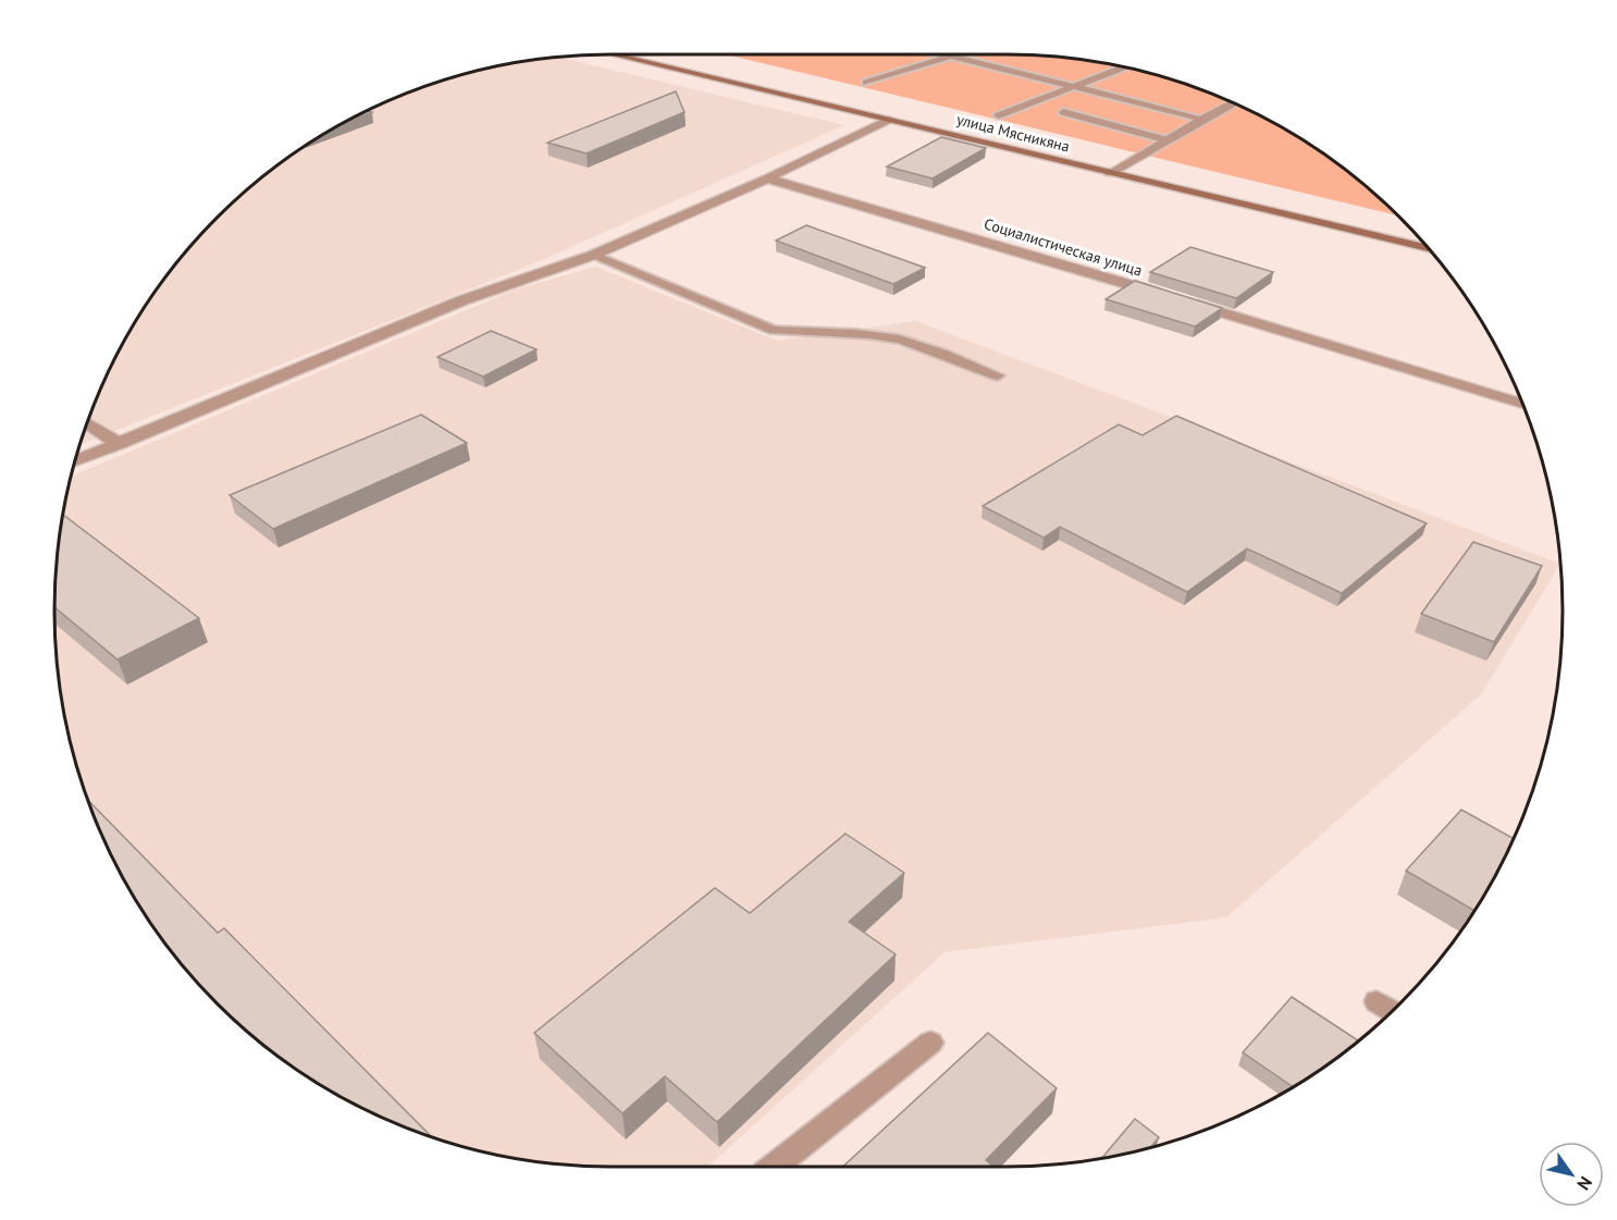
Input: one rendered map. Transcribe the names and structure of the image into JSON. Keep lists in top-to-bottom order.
{
  "streets": {
    "street": ["улица Мясникяна", "Социалистическая улица"]
  },
  "north": "bottom right"
}
